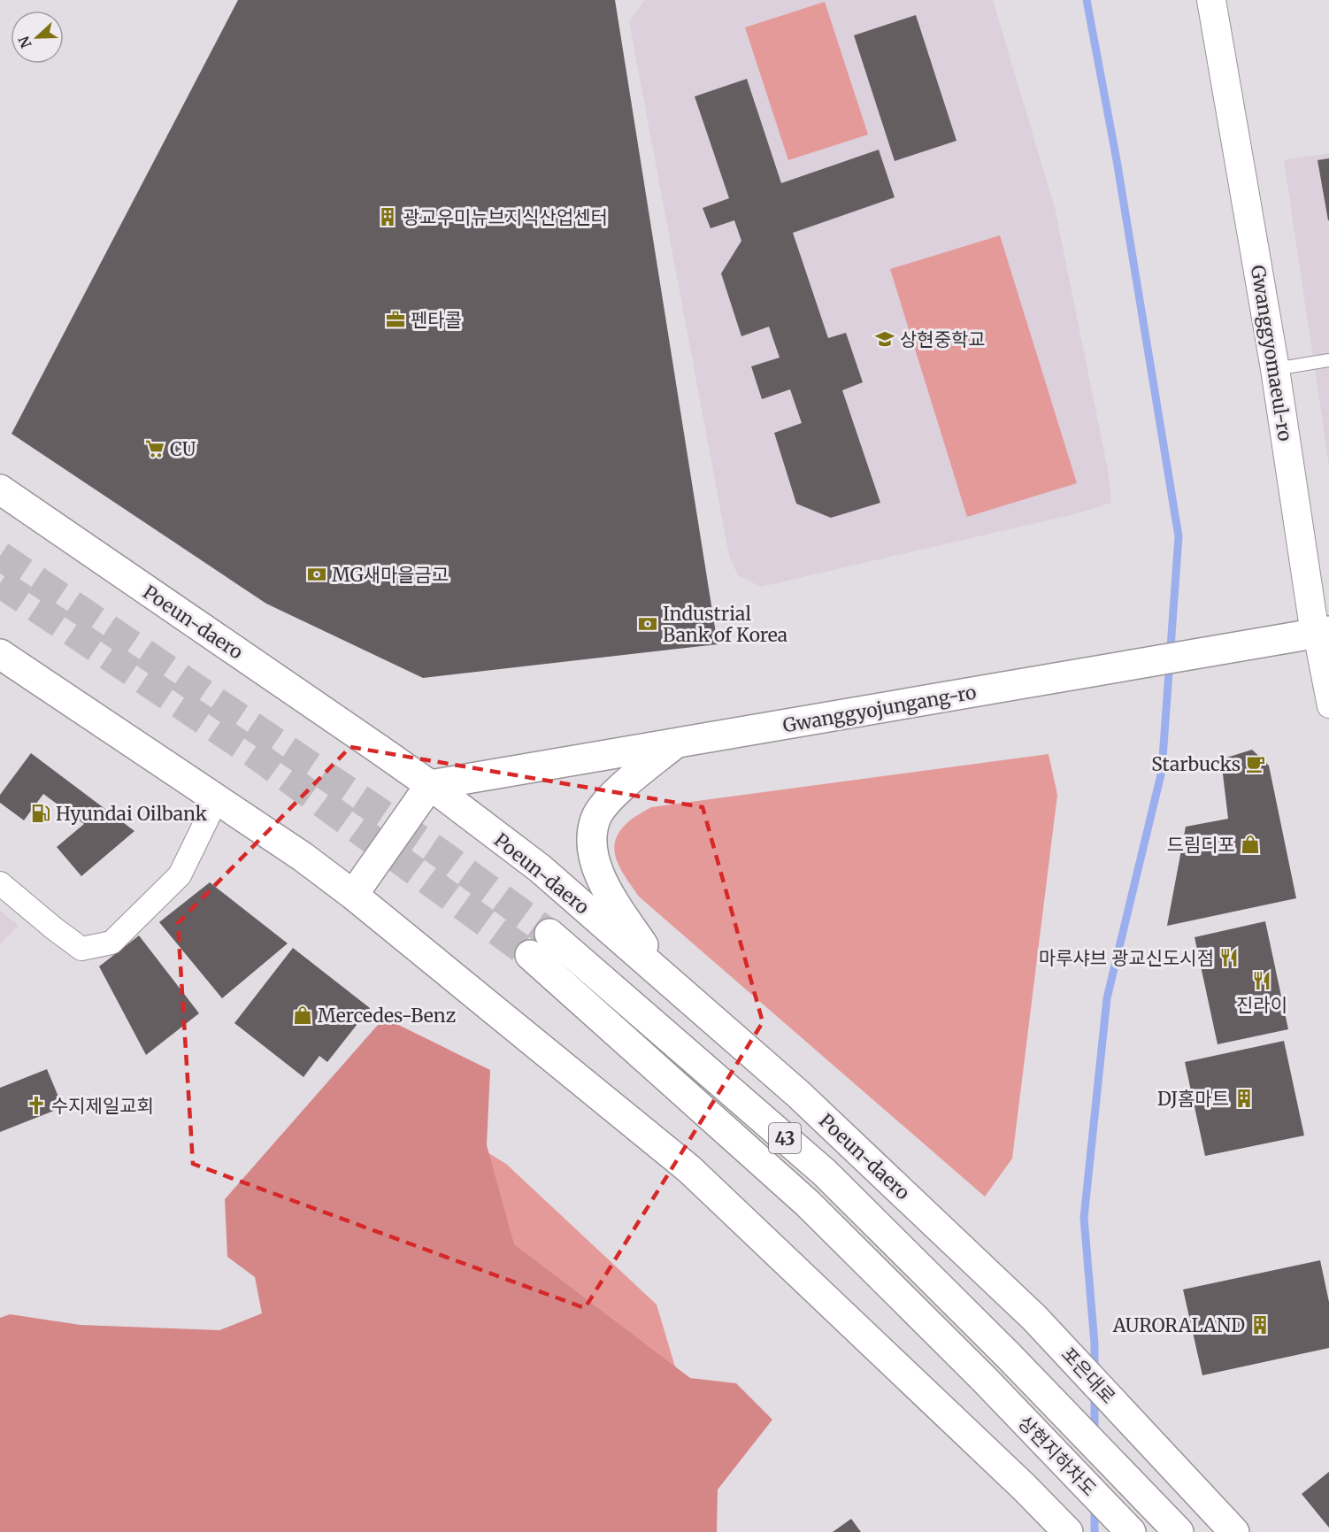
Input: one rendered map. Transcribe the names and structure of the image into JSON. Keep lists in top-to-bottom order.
{
  "streets": {
    "main road": [
      "Poeun-daero",
      "Gwanggyojungang-ro",
      "43",
      "포은대로",
      "상현지하차도"
    ],
    "street": ["Gwanggyomaeul-ro"]
  },
  "crossings": [
    ["Gwanggyomaeul-ro", "Gwanggyojungang-ro"],
    ["Poeun-daero", "Gwanggyojungang-ro"],
    ["Poeun-daero", "포은대로"]
  ],
  "places": {
    "building": ["광교우미뉴브지식산업센터", "DJ홈마트", "AURORALAND"],
    "office": ["펜타콜"],
    "school or university": ["상현중학교"],
    "supermarket": ["CU"],
    "bank": ["MG새마을금고", "Industrial Bank of Korea"],
    "cafe": ["Starbucks"],
    "fuel station": ["Hyundai Oilbank"],
    "shop": ["드림디포", "Mercedes-Benz"],
    "restaurant": ["마루샤브 광교신도시점", "진라이"],
    "church": ["수지제일교회"]
  },
  "north": "left"
}
